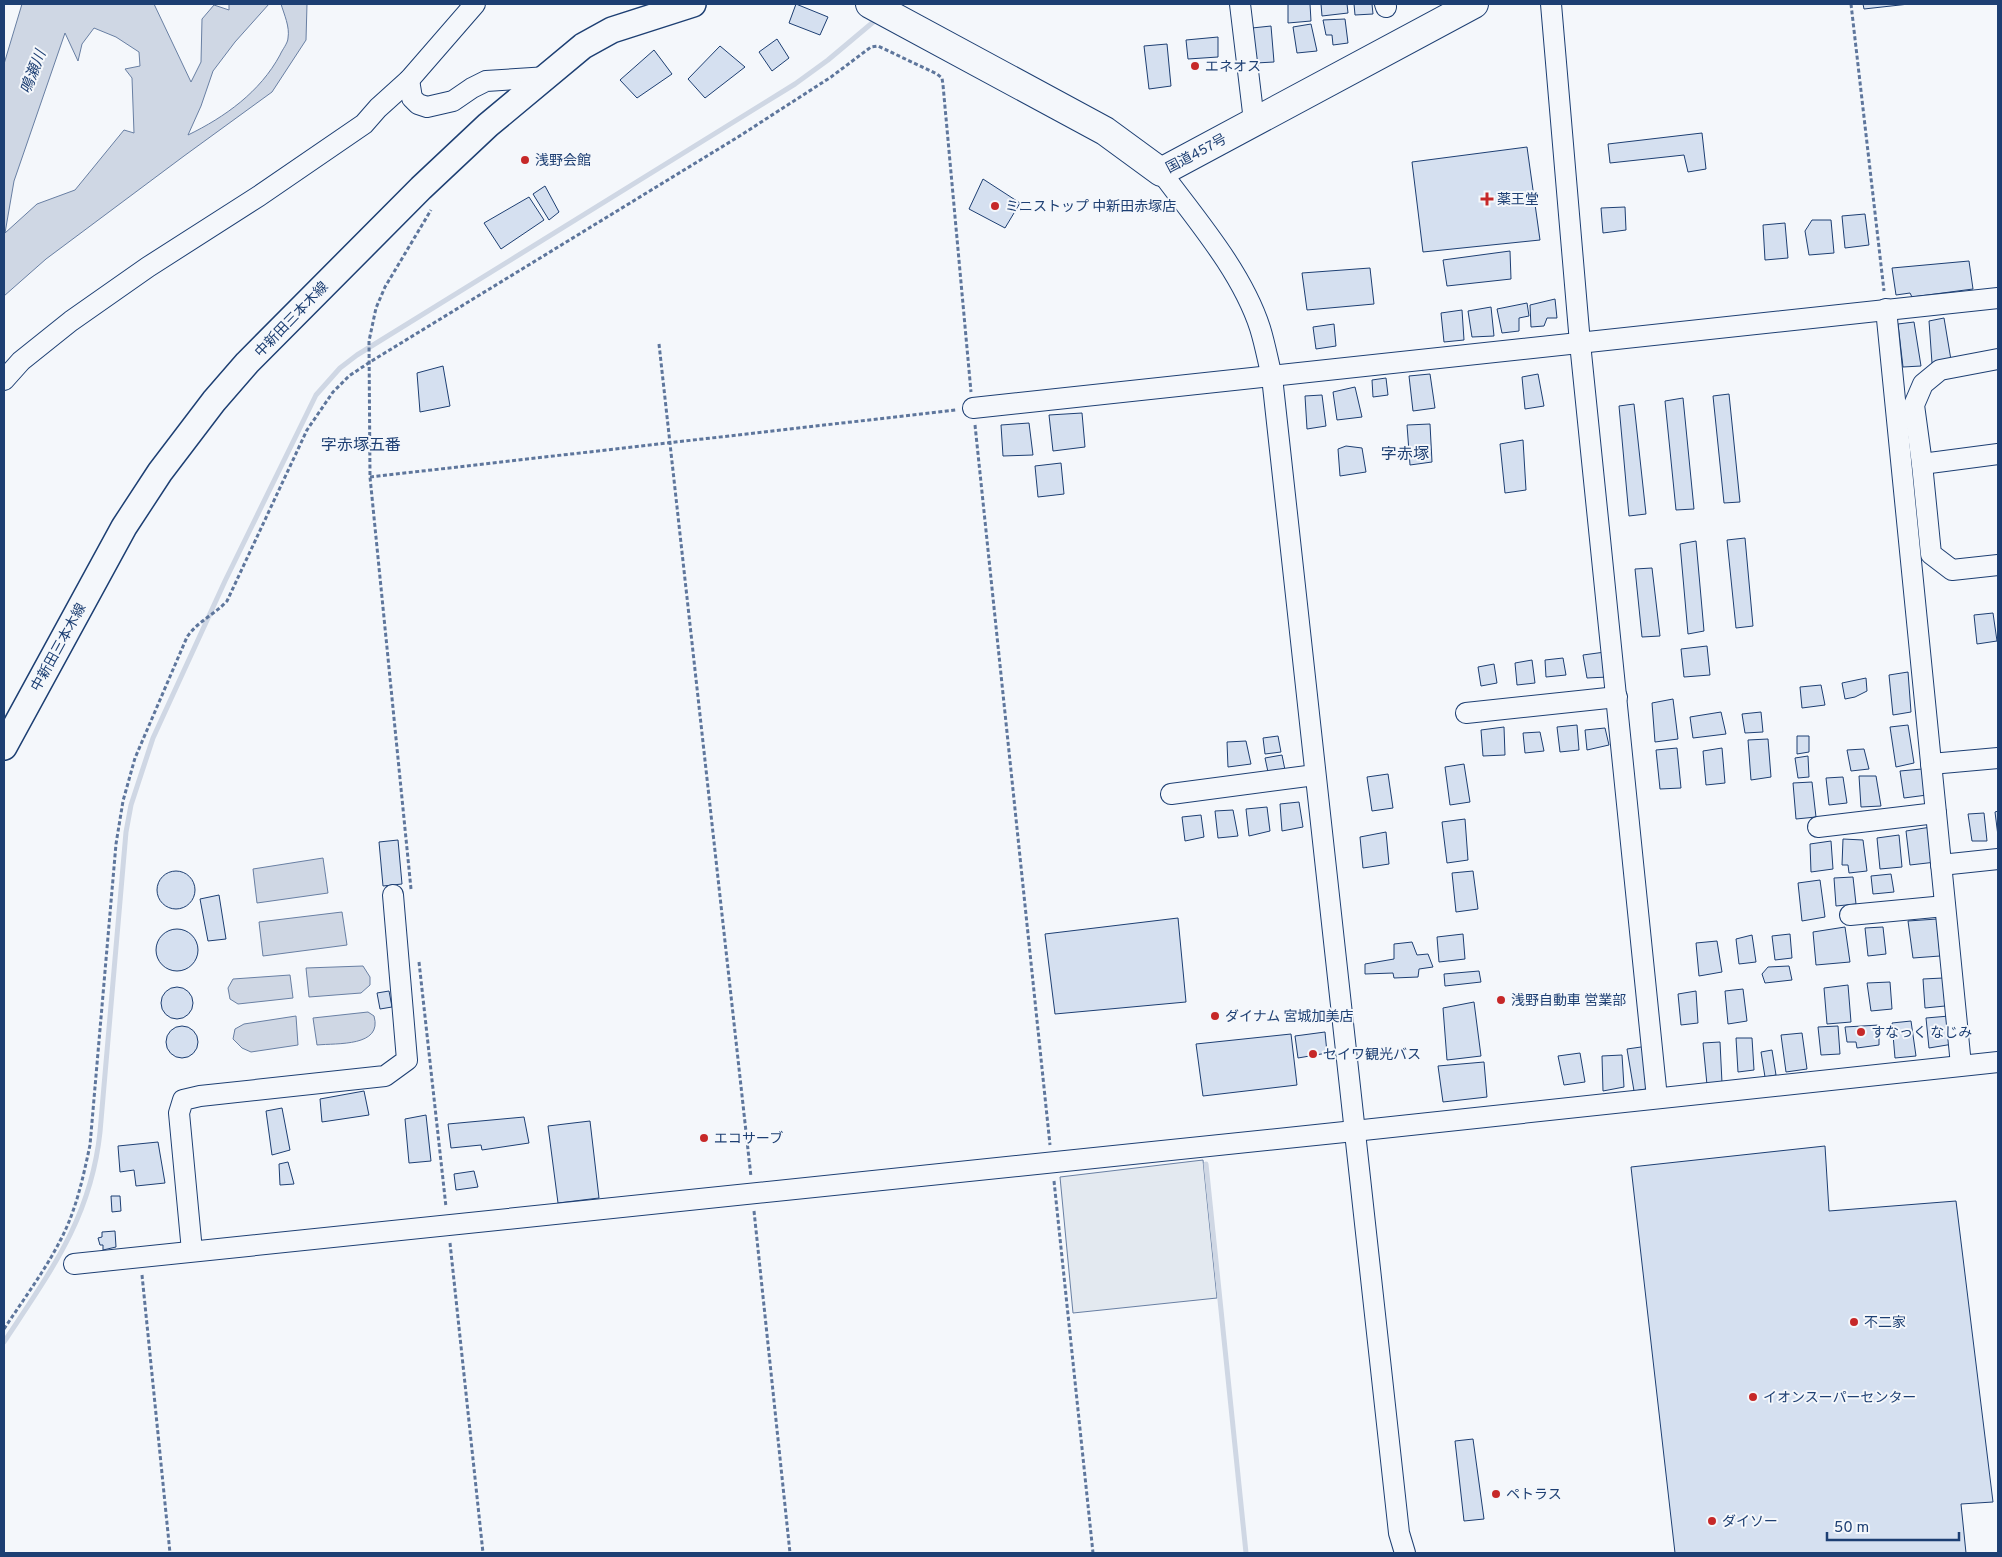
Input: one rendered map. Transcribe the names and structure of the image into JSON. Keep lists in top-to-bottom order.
{
  "streets": {
    "highway": ["国道457号"],
    "main road": ["中新田三本木線"]
  },
  "districts": ["字赤塚五番", "字赤塚"],
  "water": ["鳴瀬川"],
  "places": {
    "other": [
      "エネオス",
      "浅野会館",
      "ミニストップ 中新田赤塚店",
      "浅野自動車 営業部",
      "ダイナム 宮城加美店",
      "すなっく なじみ",
      "セイワ観光バス",
      "エコサーブ",
      "不二家",
      "イオンスーパーセンター",
      "ペトラス",
      "ダイソー"
    ],
    "health": ["薬王堂"]
  },
  "scale_bar": "50 m"
}
